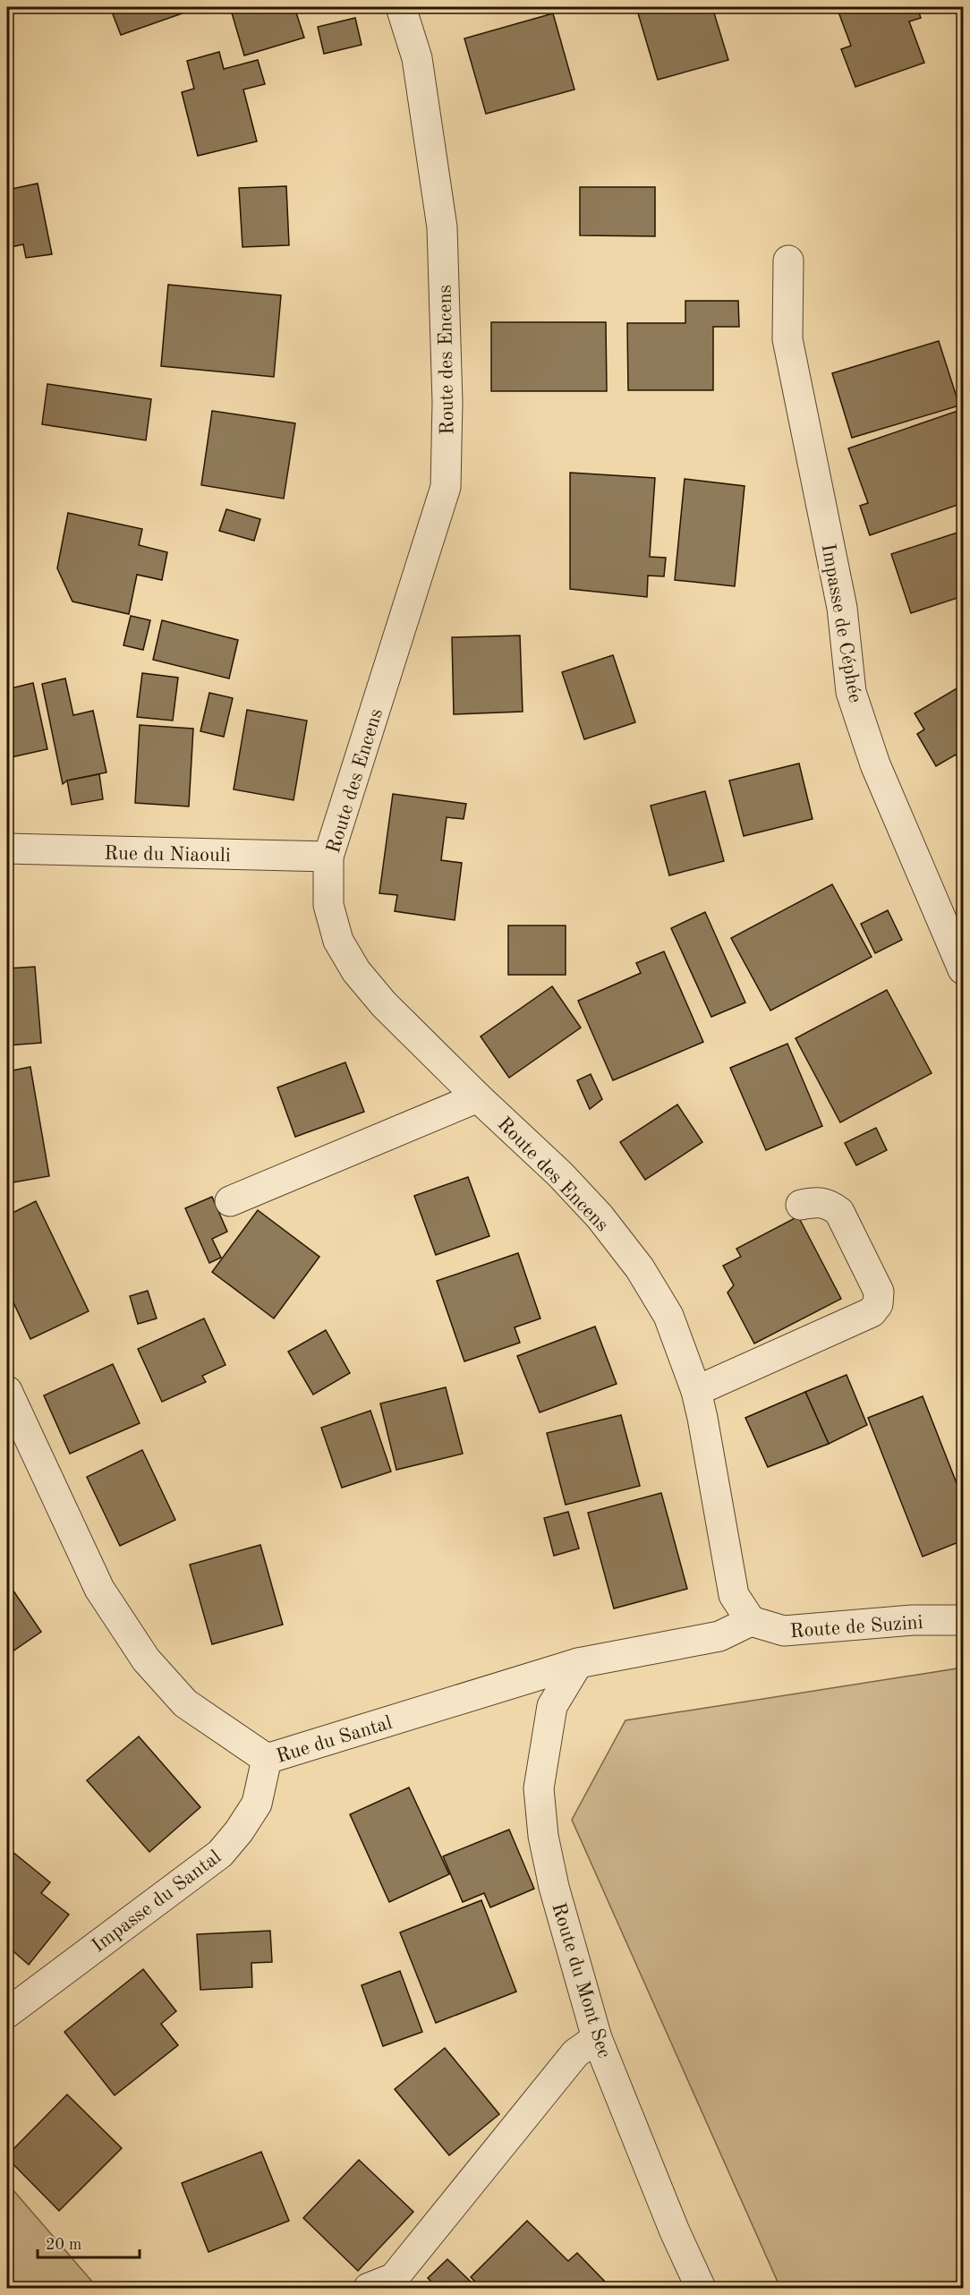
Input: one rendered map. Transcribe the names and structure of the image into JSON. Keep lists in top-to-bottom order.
{
  "streets": {
    "street": [
      "Route des Encens",
      "Impasse de Céphée",
      "Rue du Niaouli",
      "Route de Suzini",
      "Rue du Santal",
      "Impasse du Santal",
      "Route du Mont Sec"
    ]
  },
  "crossings": [
    ["Route des Encens", "Rue du Niaouli"],
    ["Route des Encens", "Route de Suzini"],
    ["Route des Encens", "Rue du Santal"],
    ["Route de Suzini", "Rue du Santal"],
    ["Rue du Santal", "Impasse du Santal"],
    ["Rue du Santal", "Route du Mont Sec"]
  ],
  "scale_bar": "20 m"
}
